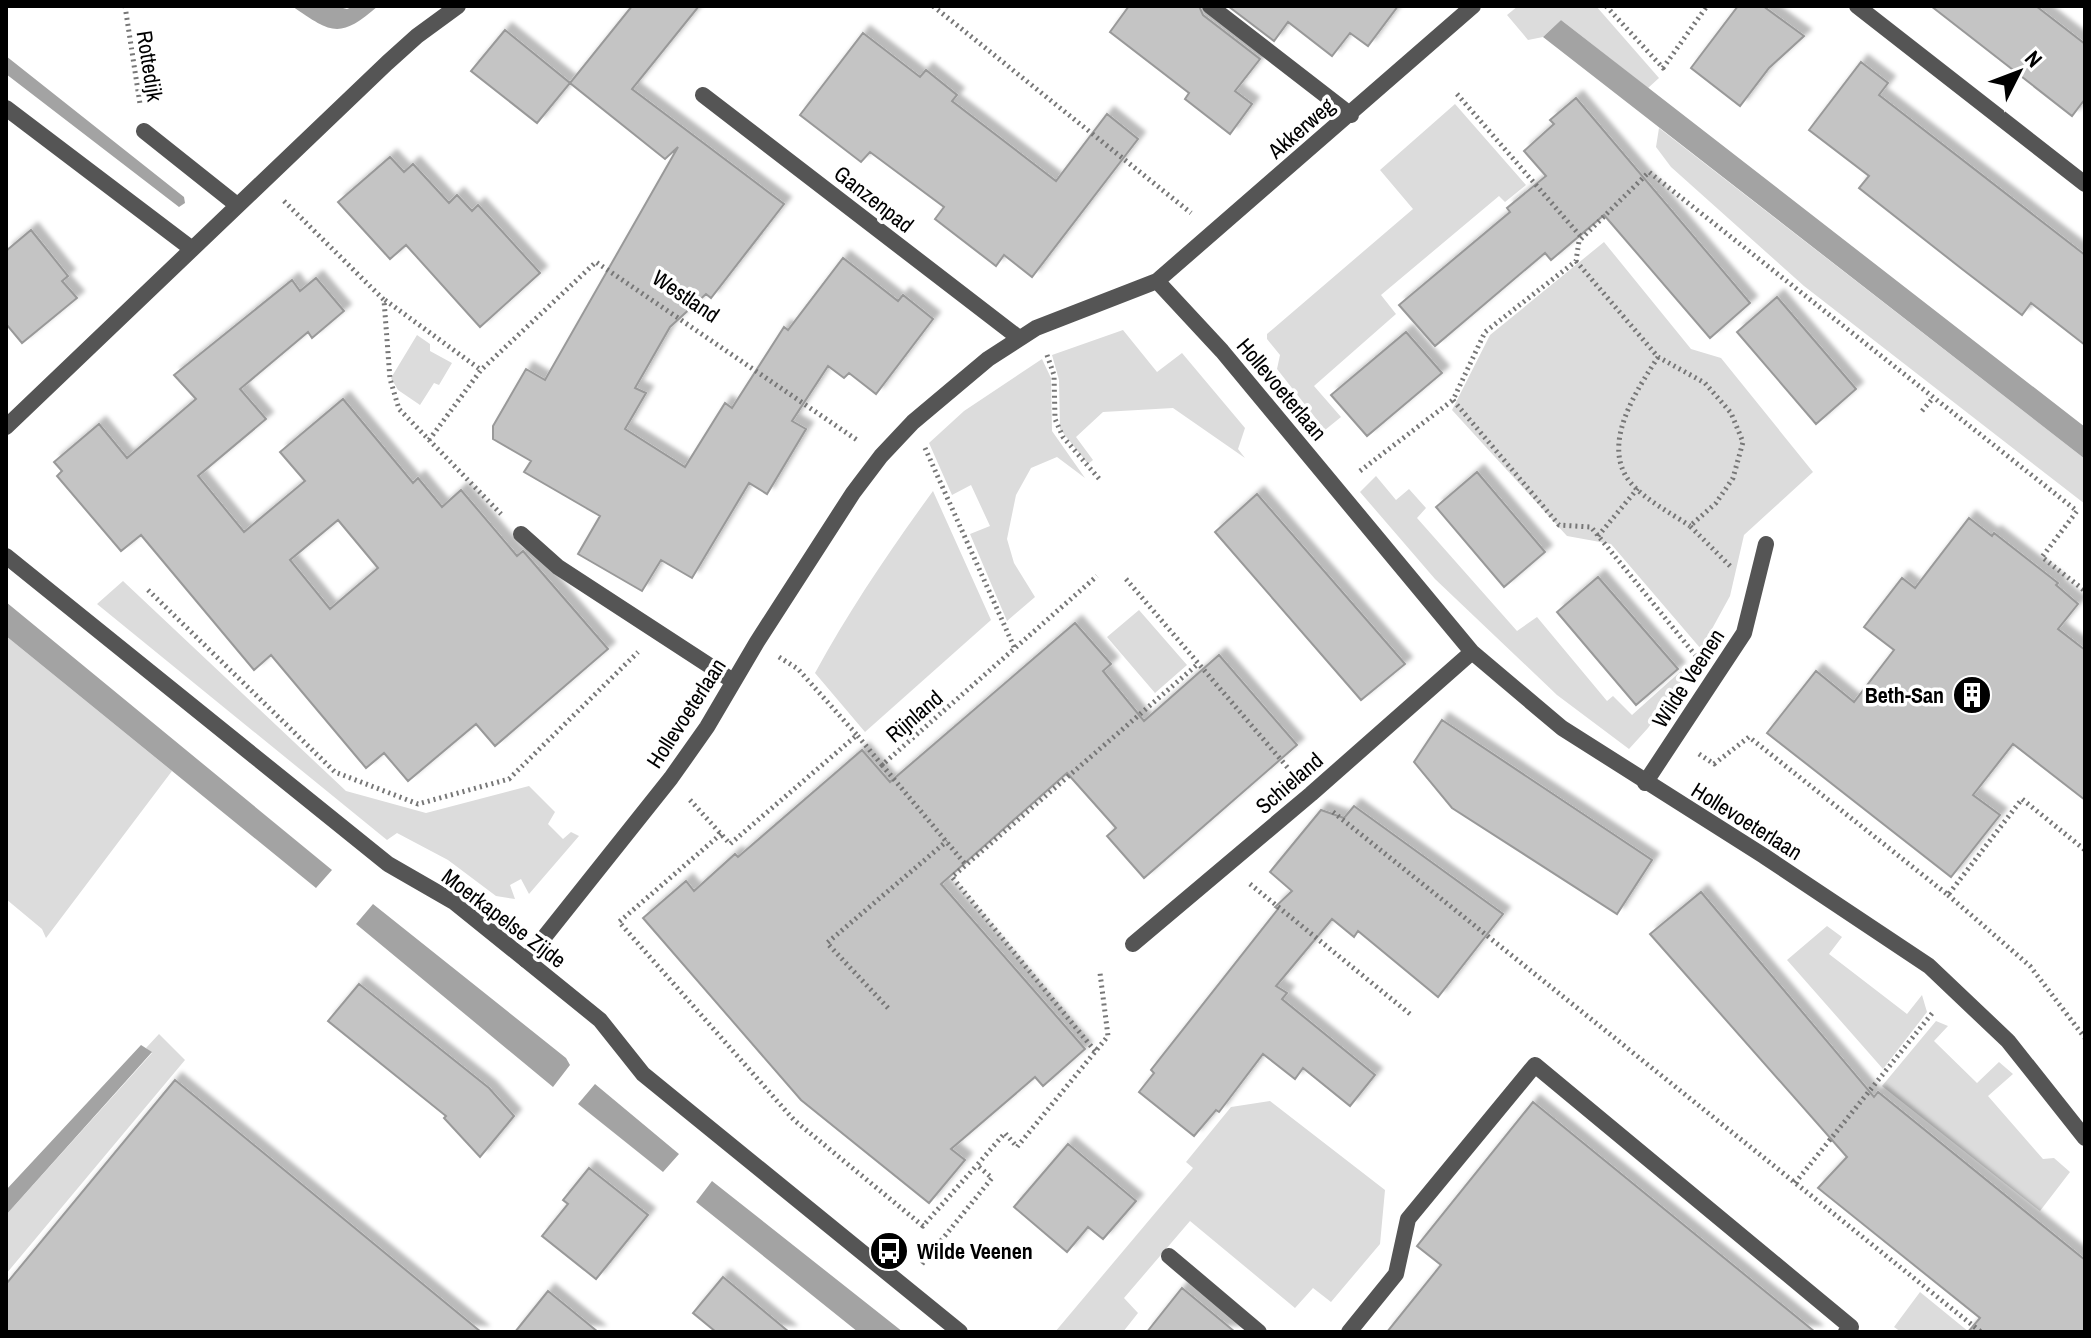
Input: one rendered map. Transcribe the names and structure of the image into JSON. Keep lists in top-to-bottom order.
{
  "streets": {
    "street": [
      "Akkerweg",
      "Ganzenpad",
      "Hollevoeterlaan",
      "Wilde Veenen",
      "Schieland",
      "Moerkapelse Zijde"
    ],
    "path": ["Rottedijk", "Westland", "Rijnland"]
  },
  "crossings": [
    ["Akkerweg", "Hollevoeterlaan"],
    ["Ganzenpad", "Hollevoeterlaan"],
    ["Westland", "Hollevoeterlaan"],
    ["Hollevoeterlaan", "Wilde Veenen"],
    ["Hollevoeterlaan", "Schieland"],
    ["Hollevoeterlaan", "Moerkapelse Zijde"]
  ],
  "places": {
    "building": ["Beth-San"],
    "bus stop": ["Wilde Veenen"]
  },
  "north": "top right"
}
